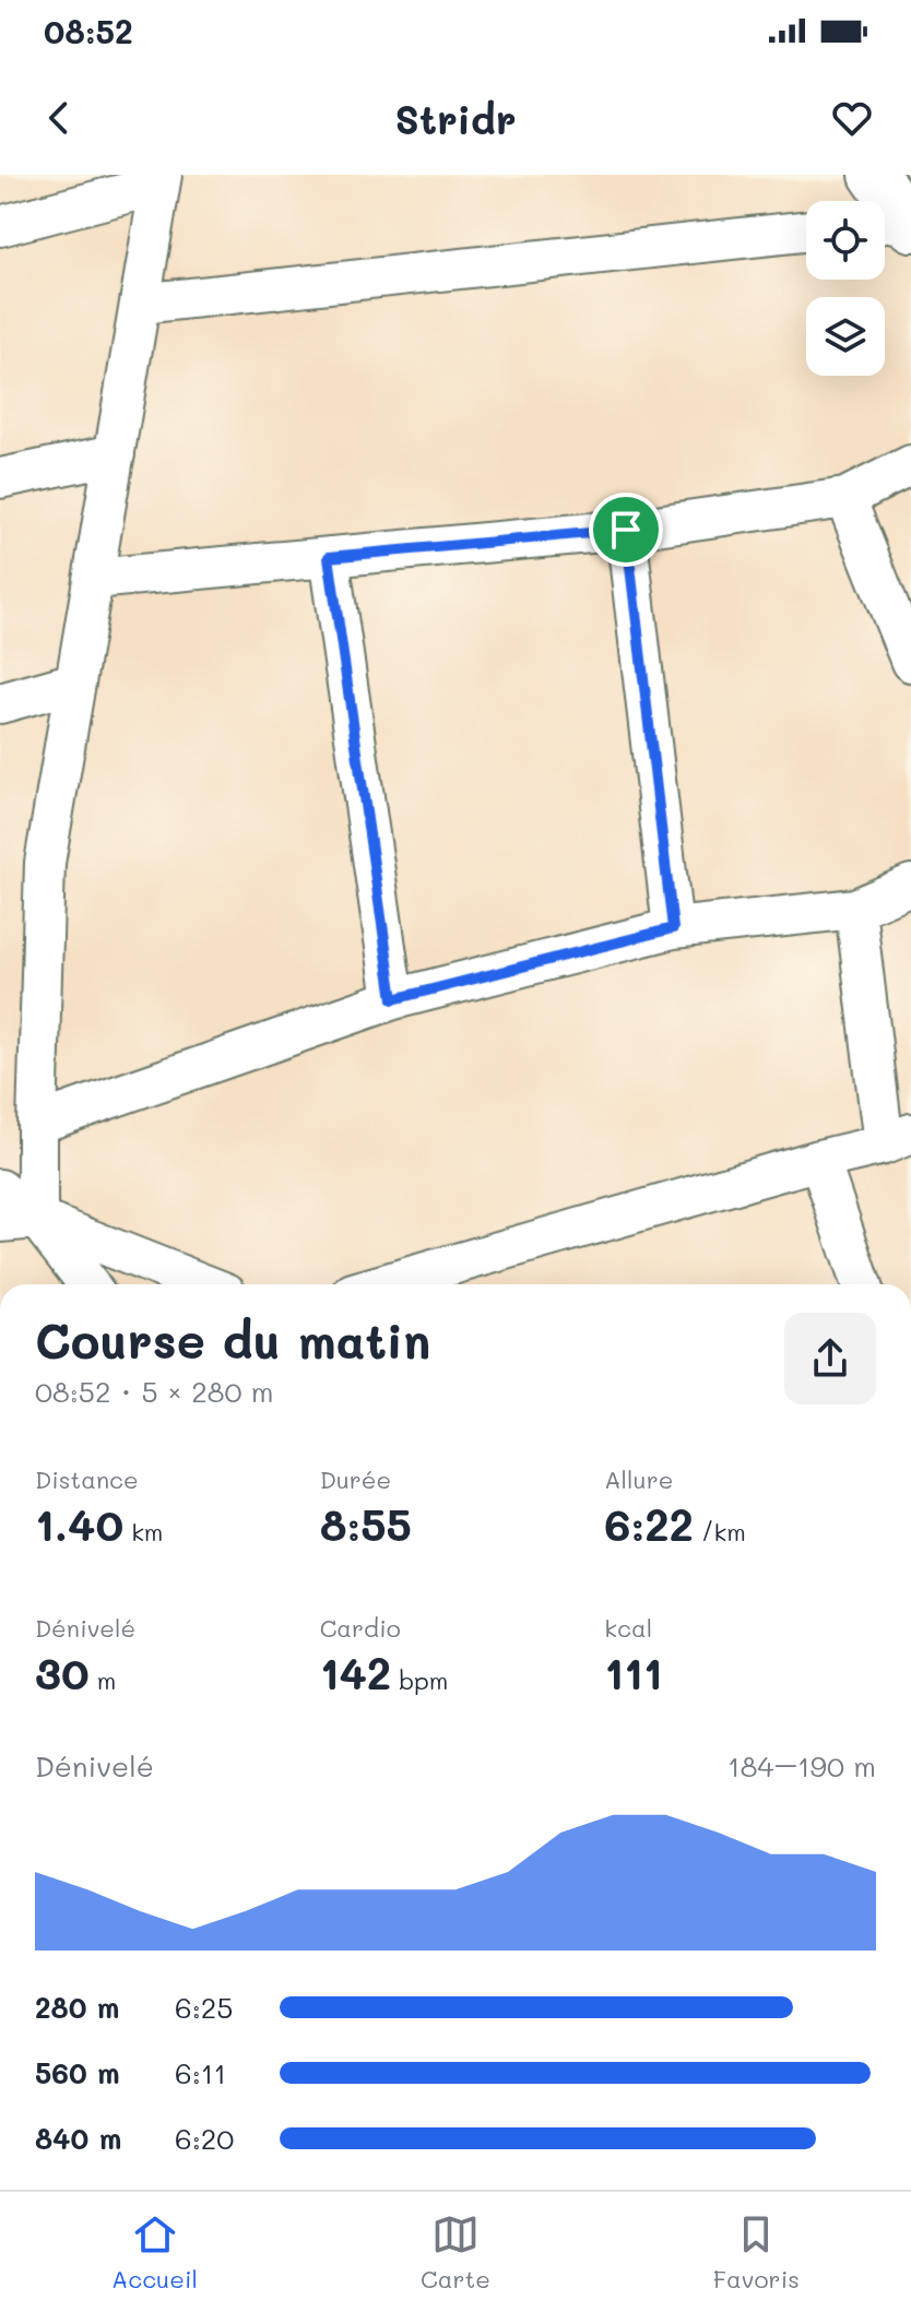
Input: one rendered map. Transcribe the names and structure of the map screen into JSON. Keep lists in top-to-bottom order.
{
  "page": {
    "status": "08:52",
    "header": "Stridr",
    "heading": ["Course du matin", "08:52 · 5 × 280 m"],
    "stats": [
      ["Distance", "1.40 km"],
      ["Durée", "8:55"],
      ["Allure", "6:22 /km"],
      ["Dénivelé", "30 m"],
      ["Cardio", "142 bpm"],
      ["kcal", "111"]
    ],
    "chart": ["Dénivelé", "184–190 m"],
    "list": [
      {
        "name": "280 m",
        "note": "6:25"
      },
      {
        "name": "560 m",
        "note": "6:11"
      },
      {
        "name": "840 m",
        "note": "6:20"
      }
    ],
    "tabs": ["Accueil", "Carte", "Favoris"]
  }
}
